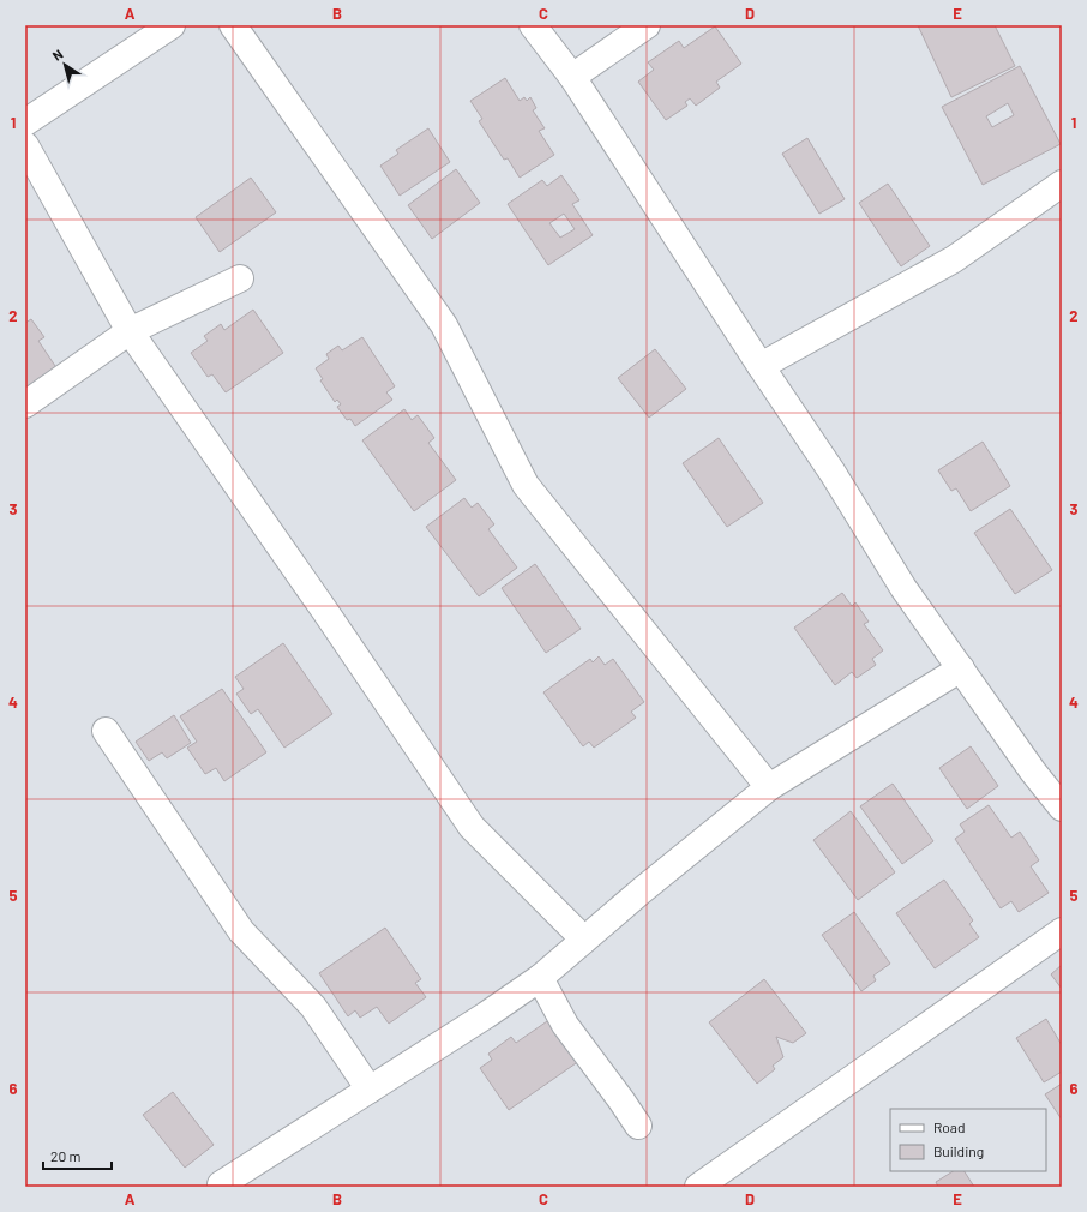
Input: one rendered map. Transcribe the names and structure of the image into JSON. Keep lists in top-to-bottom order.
{
  "legend": ["Road", "Building"],
  "scale_bar": "20 m",
  "north": "top left",
  "grid": {
    "columns": [
      "A",
      "B",
      "C",
      "D",
      "E"
    ],
    "rows": [
      "1",
      "2",
      "3",
      "4",
      "5",
      "6"
    ]
  }
}
